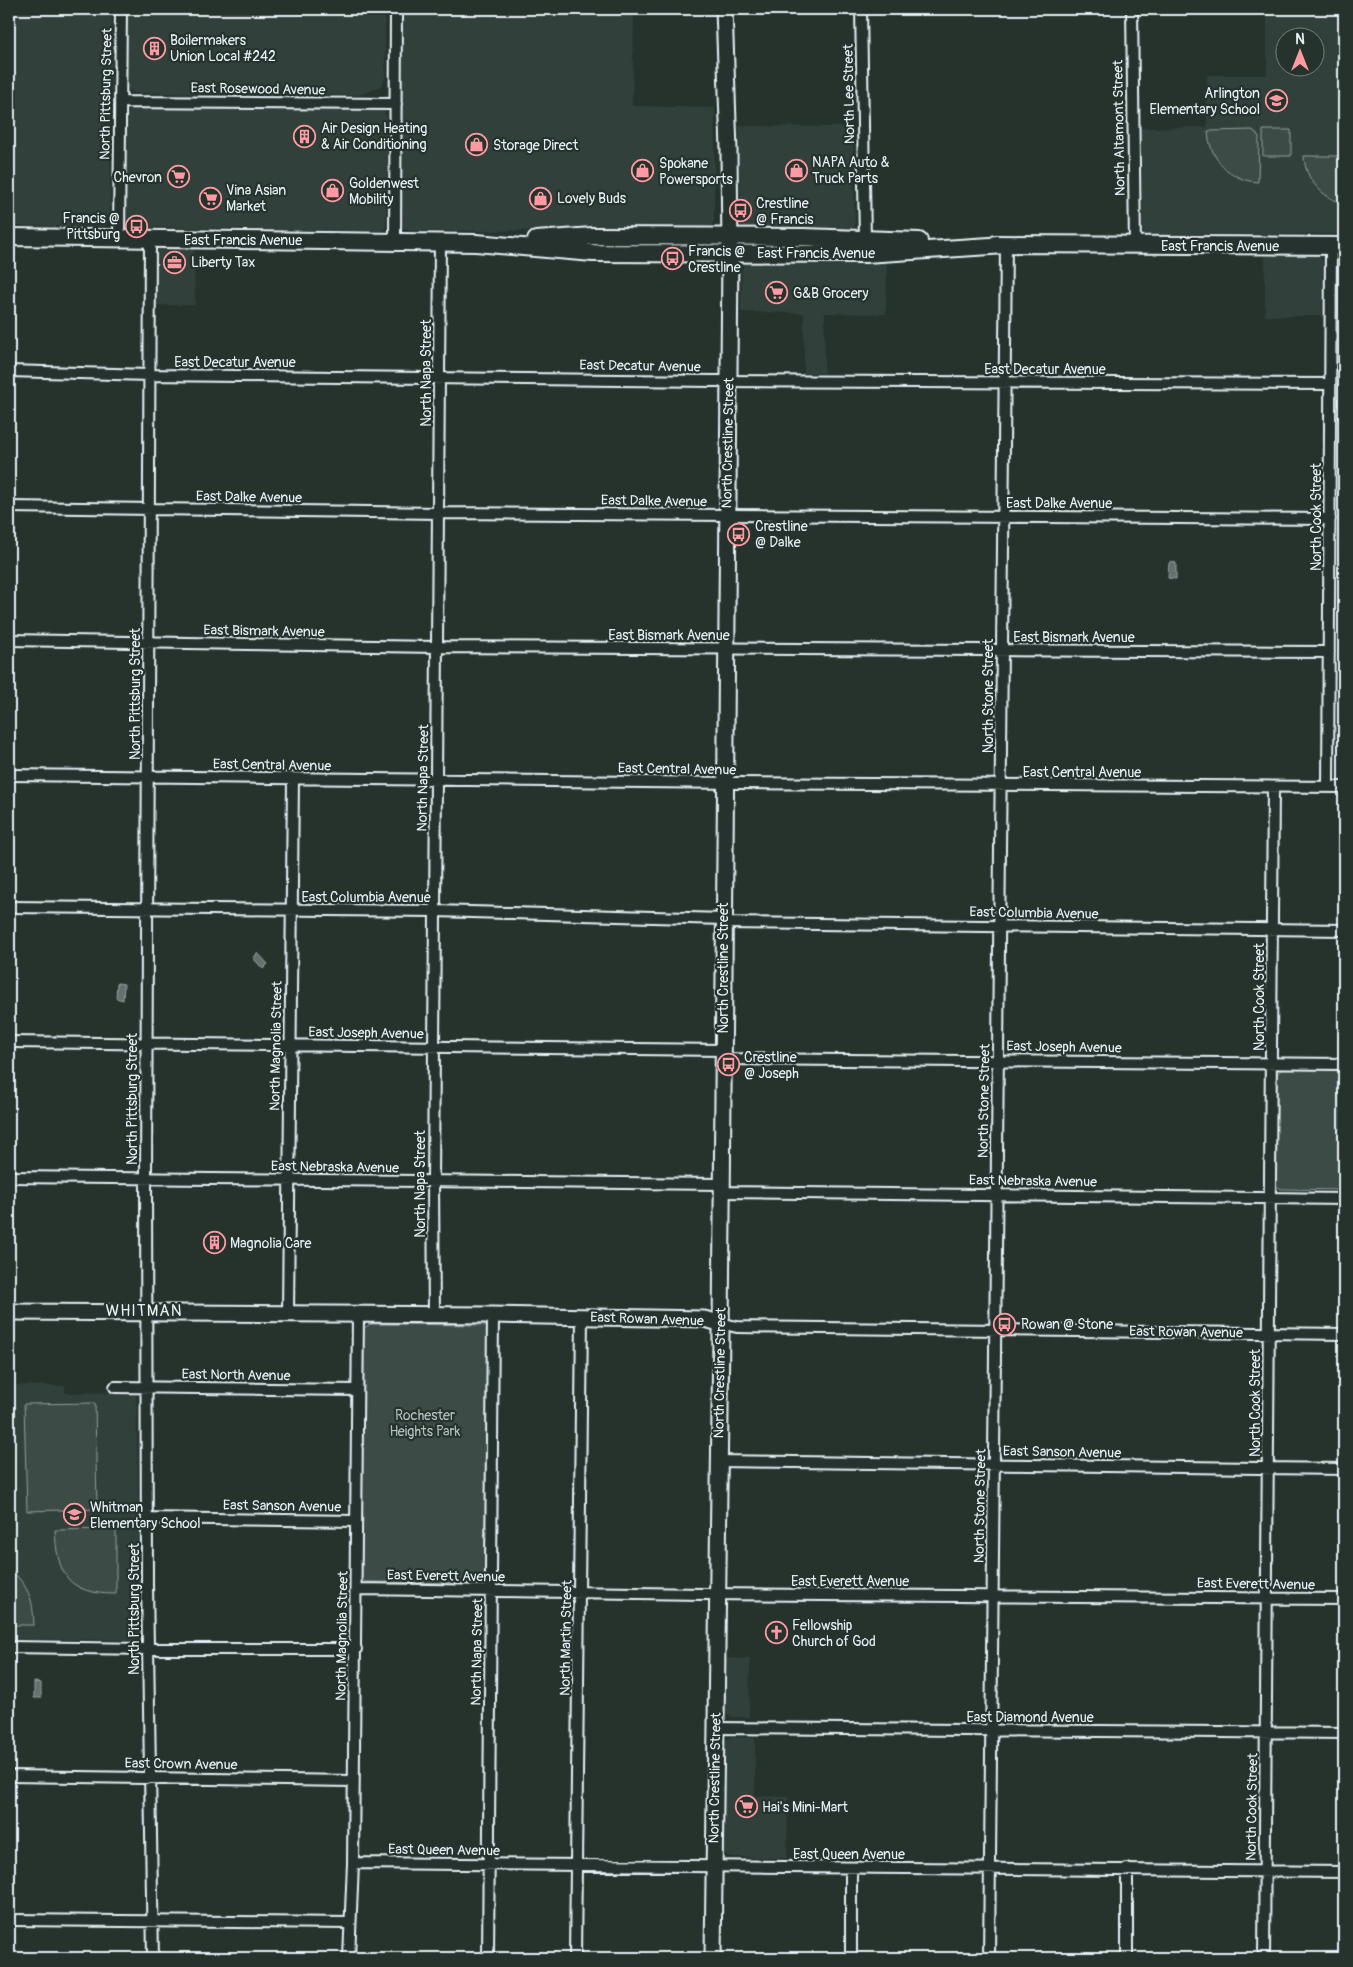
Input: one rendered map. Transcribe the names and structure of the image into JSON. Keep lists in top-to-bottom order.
{
  "streets": {
    "main road": ["East Francis Avenue", "North Crestline Street", "East Rowan Avenue"],
    "street": [
      "East Rosewood Avenue",
      "North Pittsburg Street",
      "North Lee Street",
      "North Altamont Street",
      "East Decatur Avenue",
      "North Napa Street",
      "East Dalke Avenue",
      "North Cook Street",
      "East Bismark Avenue",
      "North Stone Street",
      "East Central Avenue",
      "East Columbia Avenue",
      "East Joseph Avenue",
      "North Magnolia Street",
      "East Nebraska Avenue",
      "East North Avenue",
      "East Sanson Avenue",
      "East Everett Avenue",
      "North Martin Street",
      "East Diamond Avenue",
      "East Crown Avenue",
      "East Queen Avenue"
    ]
  },
  "crossings": [
    ["East Rosewood Avenue", "North Pittsburg Street"],
    ["North Pittsburg Street", "East Francis Avenue"],
    ["North Pittsburg Street", "East Decatur Avenue"],
    ["North Pittsburg Street", "East Dalke Avenue"],
    ["North Pittsburg Street", "East Bismark Avenue"],
    ["North Pittsburg Street", "East Central Avenue"],
    ["North Pittsburg Street", "East Columbia Avenue"],
    ["North Pittsburg Street", "East Joseph Avenue"],
    ["North Pittsburg Street", "East Nebraska Avenue"],
    ["North Pittsburg Street", "East Rowan Avenue"],
    ["North Pittsburg Street", "East North Avenue"],
    ["North Pittsburg Street", "East Sanson Avenue"],
    ["North Pittsburg Street", "East Crown Avenue"],
    ["North Lee Street", "East Francis Avenue"],
    ["North Altamont Street", "East Francis Avenue"],
    ["East Francis Avenue", "North Napa Street"],
    ["East Francis Avenue", "North Crestline Street"],
    ["East Francis Avenue", "North Cook Street"],
    ["East Francis Avenue", "North Stone Street"],
    ["East Decatur Avenue", "North Napa Street"],
    ["East Decatur Avenue", "North Crestline Street"],
    ["East Decatur Avenue", "North Cook Street"],
    ["East Decatur Avenue", "North Stone Street"],
    ["North Napa Street", "East Dalke Avenue"],
    ["North Napa Street", "East Bismark Avenue"],
    ["North Napa Street", "East Central Avenue"],
    ["North Napa Street", "East Columbia Avenue"],
    ["North Napa Street", "East Joseph Avenue"],
    ["North Napa Street", "East Nebraska Avenue"],
    ["North Napa Street", "East Rowan Avenue"],
    ["North Napa Street", "East Everett Avenue"],
    ["North Napa Street", "East Queen Avenue"],
    ["North Crestline Street", "East Dalke Avenue"],
    ["North Crestline Street", "East Bismark Avenue"],
    ["North Crestline Street", "East Central Avenue"],
    ["North Crestline Street", "East Columbia Avenue"],
    ["North Crestline Street", "East Joseph Avenue"],
    ["North Crestline Street", "East Nebraska Avenue"],
    ["North Crestline Street", "East Rowan Avenue"],
    ["North Crestline Street", "East Sanson Avenue"],
    ["North Crestline Street", "East Everett Avenue"],
    ["North Crestline Street", "East Diamond Avenue"],
    ["North Crestline Street", "East Queen Avenue"],
    ["East Dalke Avenue", "North Cook Street"],
    ["East Dalke Avenue", "North Stone Street"],
    ["North Cook Street", "East Bismark Avenue"],
    ["North Cook Street", "East Central Avenue"],
    ["North Cook Street", "East Columbia Avenue"],
    ["North Cook Street", "East Joseph Avenue"],
    ["North Cook Street", "East Nebraska Avenue"],
    ["North Cook Street", "East Rowan Avenue"],
    ["North Cook Street", "East Sanson Avenue"],
    ["North Cook Street", "East Everett Avenue"],
    ["North Cook Street", "East Diamond Avenue"],
    ["North Cook Street", "East Queen Avenue"],
    ["East Bismark Avenue", "North Stone Street"],
    ["North Stone Street", "East Central Avenue"],
    ["North Stone Street", "East Columbia Avenue"],
    ["North Stone Street", "East Joseph Avenue"],
    ["North Stone Street", "East Nebraska Avenue"],
    ["North Stone Street", "East Rowan Avenue"],
    ["North Stone Street", "East Sanson Avenue"],
    ["North Stone Street", "East Everett Avenue"],
    ["North Stone Street", "East Diamond Avenue"],
    ["North Stone Street", "East Queen Avenue"],
    ["East Central Avenue", "North Magnolia Street"],
    ["East Columbia Avenue", "North Magnolia Street"],
    ["East Joseph Avenue", "North Magnolia Street"],
    ["North Magnolia Street", "East Nebraska Avenue"],
    ["North Magnolia Street", "East Rowan Avenue"],
    ["North Magnolia Street", "East North Avenue"],
    ["North Magnolia Street", "East Sanson Avenue"],
    ["North Magnolia Street", "East Everett Avenue"],
    ["North Magnolia Street", "East Crown Avenue"],
    ["North Magnolia Street", "East Queen Avenue"],
    ["East Rowan Avenue", "North Martin Street"],
    ["East Everett Avenue", "North Martin Street"],
    ["North Martin Street", "East Queen Avenue"]
  ],
  "districts": ["WHITMAN"],
  "parks": ["Rochester Heights Park"],
  "places": {
    "building": ["Boilermakers Union Local #242", "Air Design Heating & Air Conditioning", "Magnolia Care"],
    "school or university": ["Arlington Elementary School", "Whitman Elementary School"],
    "shop": [
      "Storage Direct",
      "NAPA Auto & Truck Parts",
      "Spokane Powersports",
      "Goldenwest Mobility",
      "Lovely Buds"
    ],
    "supermarket": [
      "Chevron",
      "Vina Asian Market",
      "G&B Grocery",
      "Hai's Mini-Mart"
    ],
    "bus stop": [
      "Crestline @ Francis",
      "Francis @ Pittsburg",
      "Francis @ Crestline",
      "Crestline @ Dalke",
      "Crestline @ Joseph",
      "Rowan @ Stone"
    ],
    "office": ["Liberty Tax"],
    "church": ["Fellowship Church of God"]
  },
  "north": "top"
}
